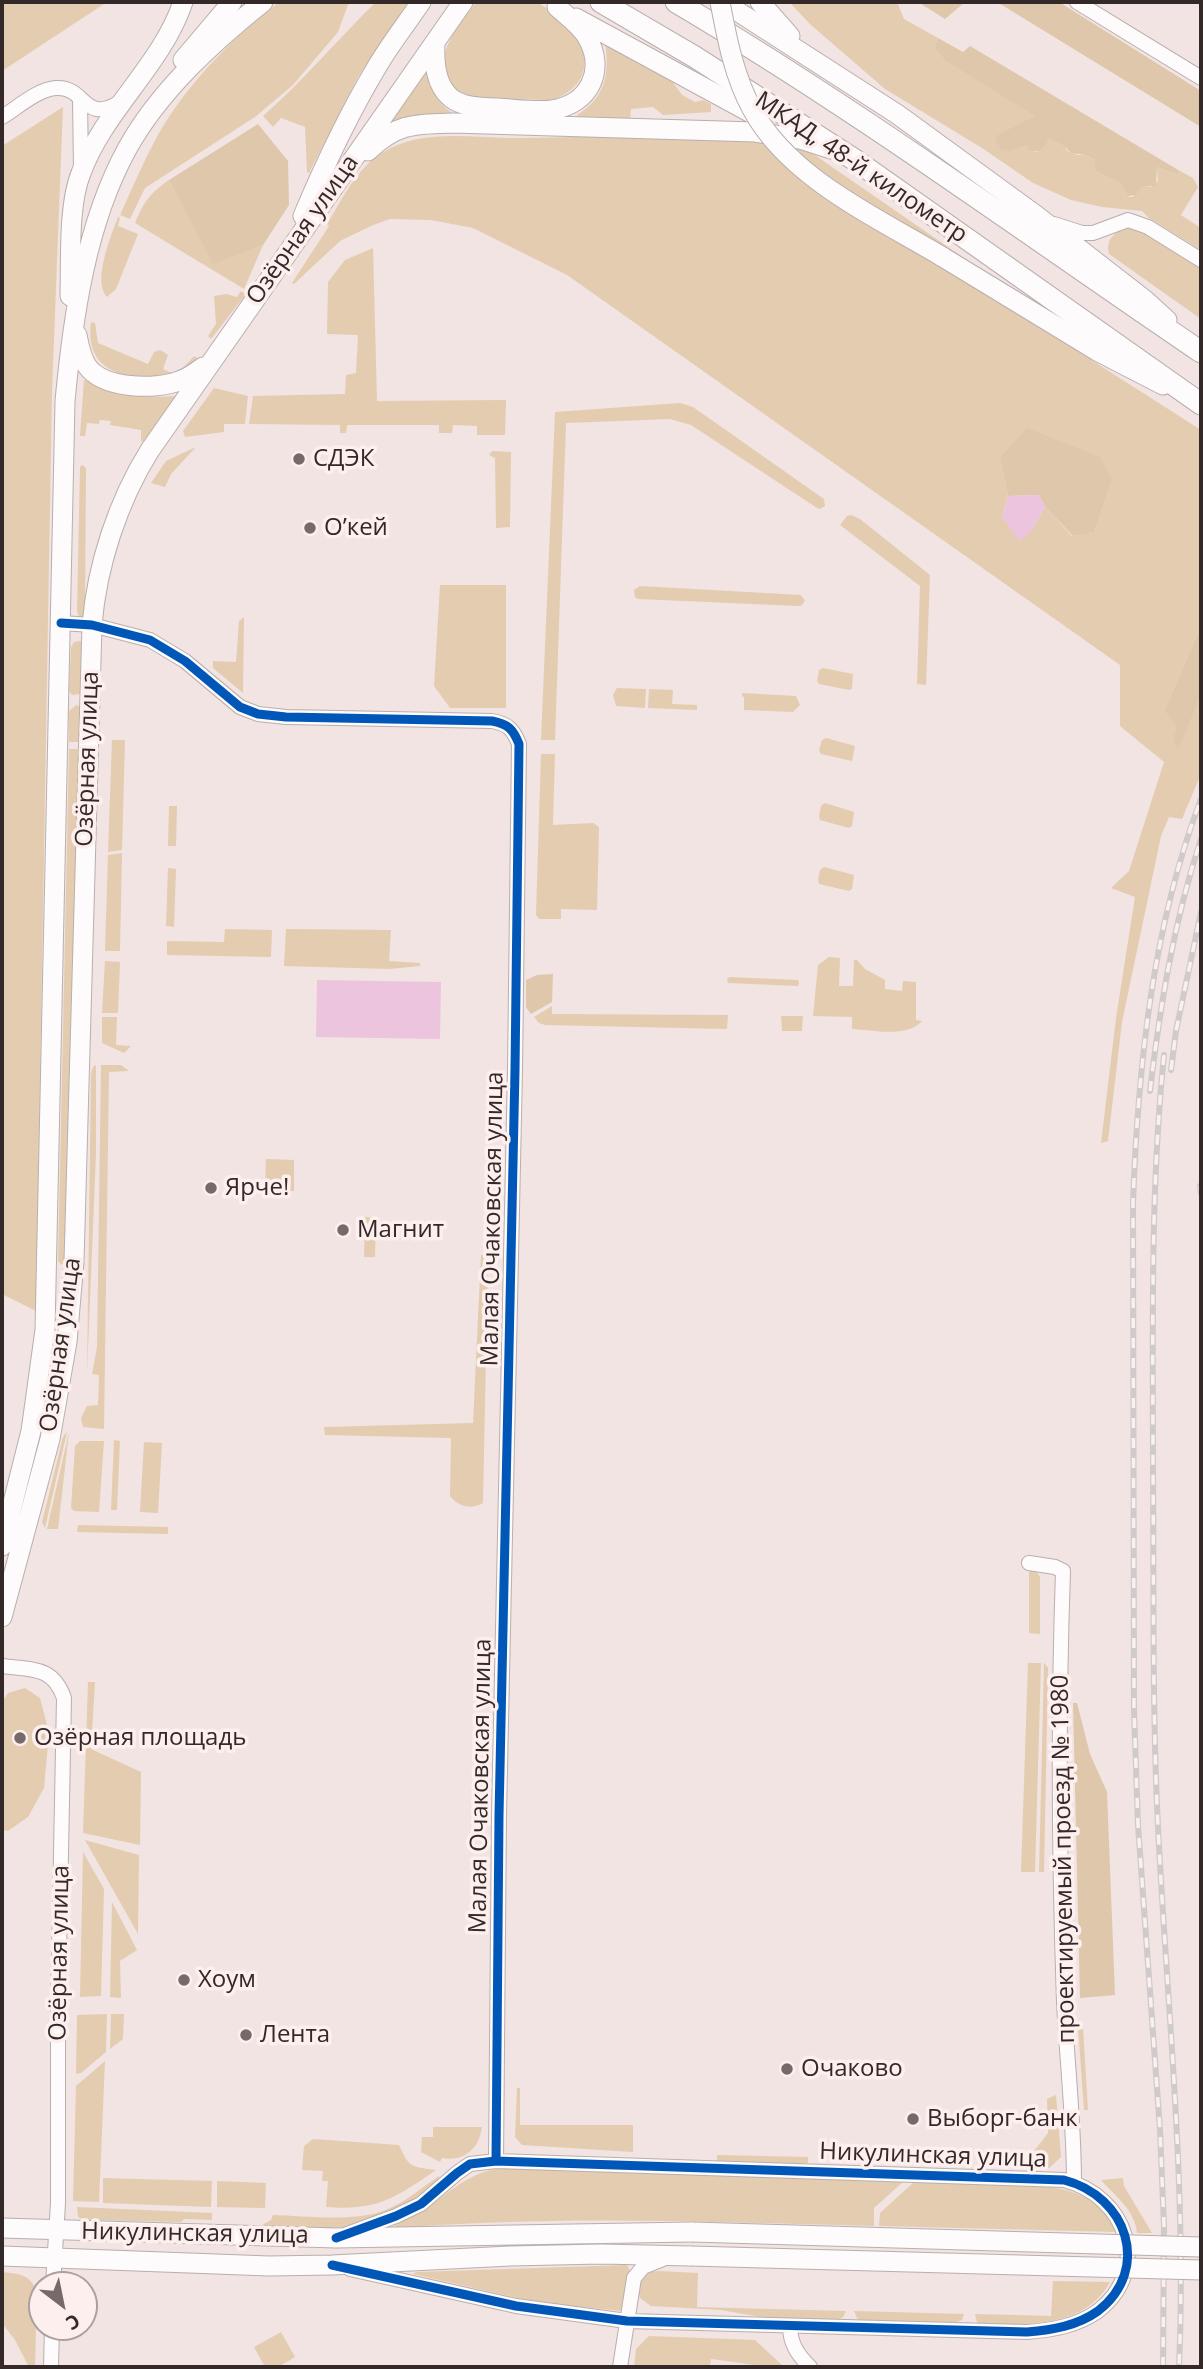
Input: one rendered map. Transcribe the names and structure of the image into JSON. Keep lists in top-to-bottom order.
{
  "streets": {
    "highway": ["МКАД, 48-й километр"],
    "main road": ["Озёрная улица", "Никулинская улица"],
    "street": ["Малая Очаковская улица", "проектируемый проезд № 1980"]
  },
  "crossings": [
    ["Озёрная улица", "Малая Очаковская улица"],
    ["Озёрная улица", "Никулинская улица"],
    ["Малая Очаковская улица", "Никулинская улица"],
    ["проектируемый проезд № 1980", "Никулинская улица"]
  ],
  "places": [
    "СДЭК",
    "О’кей",
    "Ярче!",
    "Магнит",
    "Озёрная площадь",
    "Хоум",
    "Лента",
    "Очаково",
    "Выборг-банк"
  ],
  "north": "bottom right"
}
